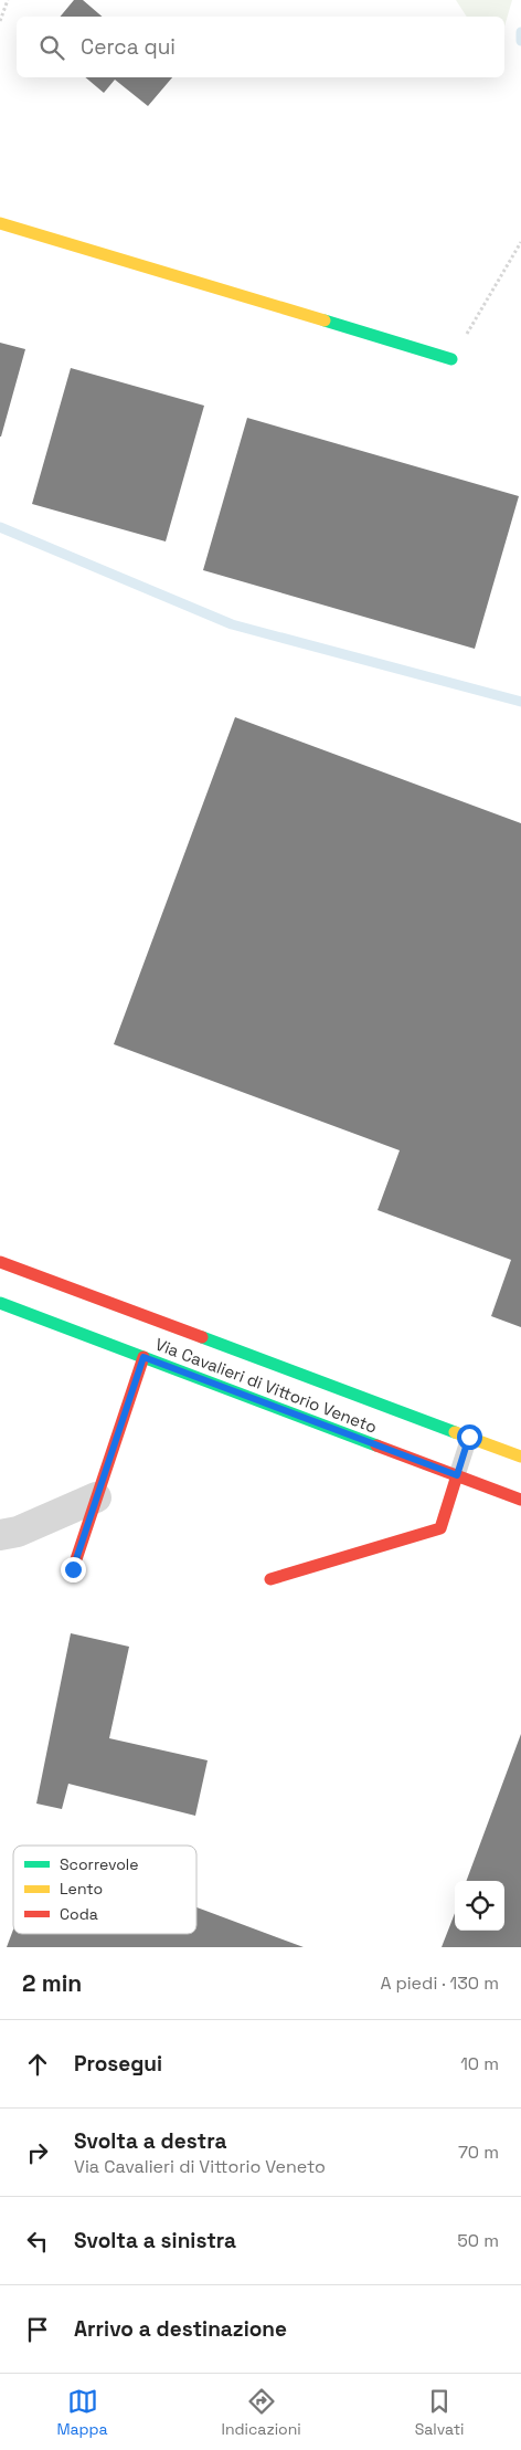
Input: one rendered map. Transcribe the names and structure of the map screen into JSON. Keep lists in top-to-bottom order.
{
  "streets": {
    "street": ["Via Cavalieri di Vittorio Veneto"]
  },
  "legend": ["Scorrevole", "Lento", "Coda"],
  "page": {
    "search": "Cerca qui",
    "heading": ["2 min", "A piedi · 130 m"],
    "list": [
      ["Prosegui", "10 m"],
      ["Svolta a destra", "Via Cavalieri di Vittorio Veneto", "70 m"],
      ["Svolta a sinistra", "50 m"],
      "Arrivo a destinazione"
    ],
    "nav": ["Mappa", "Indicazioni", "Salvati"]
  }
}
